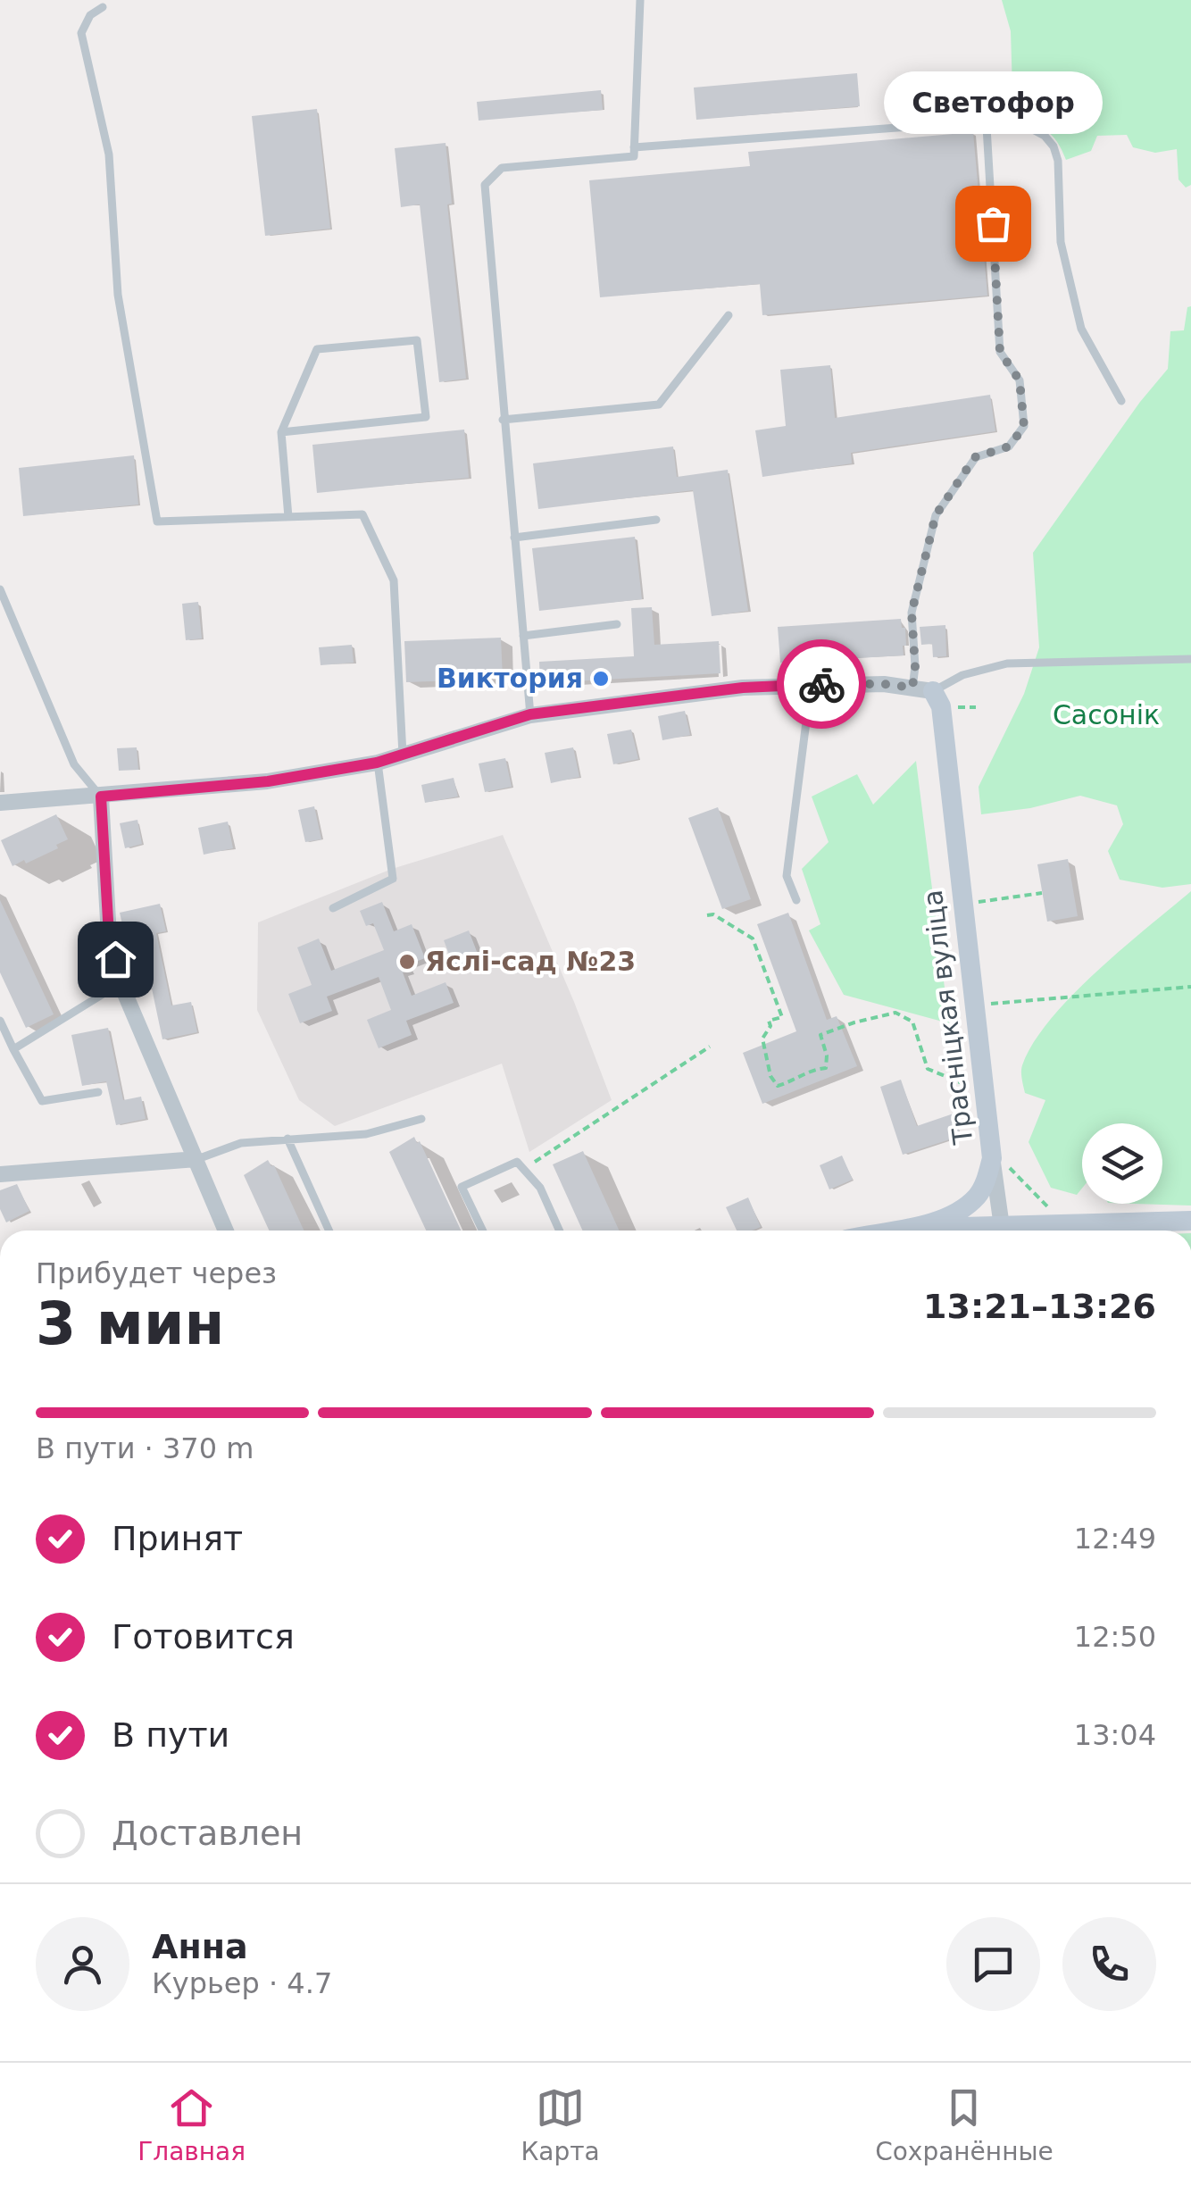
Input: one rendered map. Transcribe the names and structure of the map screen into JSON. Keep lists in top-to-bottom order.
{
  "streets": {
    "street": ["Трасніцкая вуліца"]
  },
  "parks": ["Сасонік"],
  "places": ["Светофор", "Виктория", "Яслі-сад №23"],
  "page": {
    "bubble": "Светофор",
    "heading": ["3 мин", "Прибудет через", "13:21–13:26"],
    "panel": ["Анна", "Курьер · 4.7"],
    "bar": "В пути · 370 m",
    "list": [
      ["Принят", "12:49"],
      ["Готовится", "12:50"],
      ["В пути", "13:04"],
      "Доставлен"
    ],
    "tabs": ["Главная", "Карта", "Сохранённые"]
  }
}
